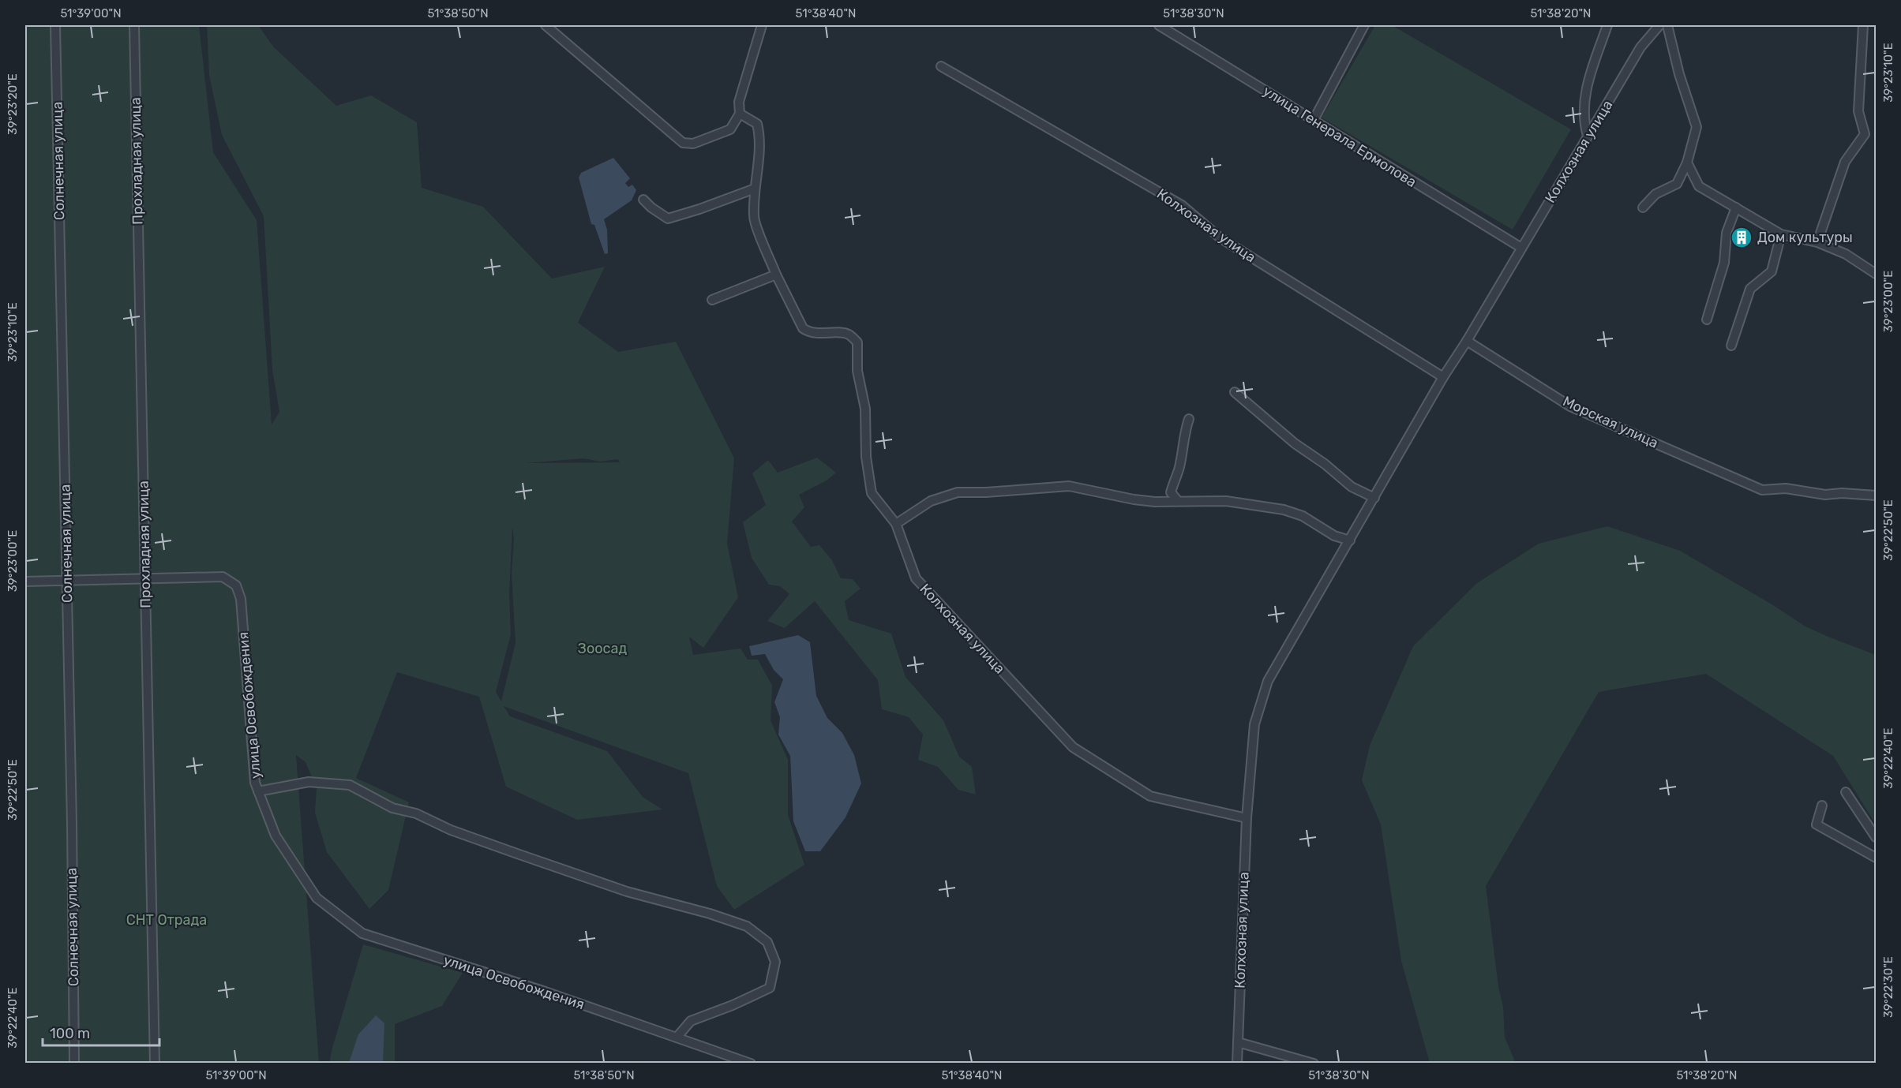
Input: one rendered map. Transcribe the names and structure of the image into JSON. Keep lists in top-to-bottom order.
{
  "streets": {
    "street": [
      "улица Генерала Ермолова",
      "Колхозная улица",
      "Солнечная улица",
      "Прохладная улица",
      "Морская улица",
      "улица Освобождения"
    ]
  },
  "crossings": [
    ["улица Генерала Ермолова", "Колхозная улица"],
    ["Колхозная улица", "Морская улица"],
    ["Солнечная улица", "улица Освобождения"],
    ["Прохладная улица", "улица Освобождения"]
  ],
  "parks": ["Зоосад", "СНТ Отрада"],
  "places": {
    "building": ["Дом культуры"]
  },
  "scale_bar": "100 m",
  "coordinates": [
    "51°39'00\"N",
    "51°38'50\"N",
    "51°38'40\"N",
    "51°38'30\"N",
    "51°38'20\"N",
    "39°23'10\"E",
    "39°23'20\"E",
    "39°23'00\"E",
    "39°22'50\"E",
    "39°22'40\"E",
    "39°22'30\"E"
  ]
}
